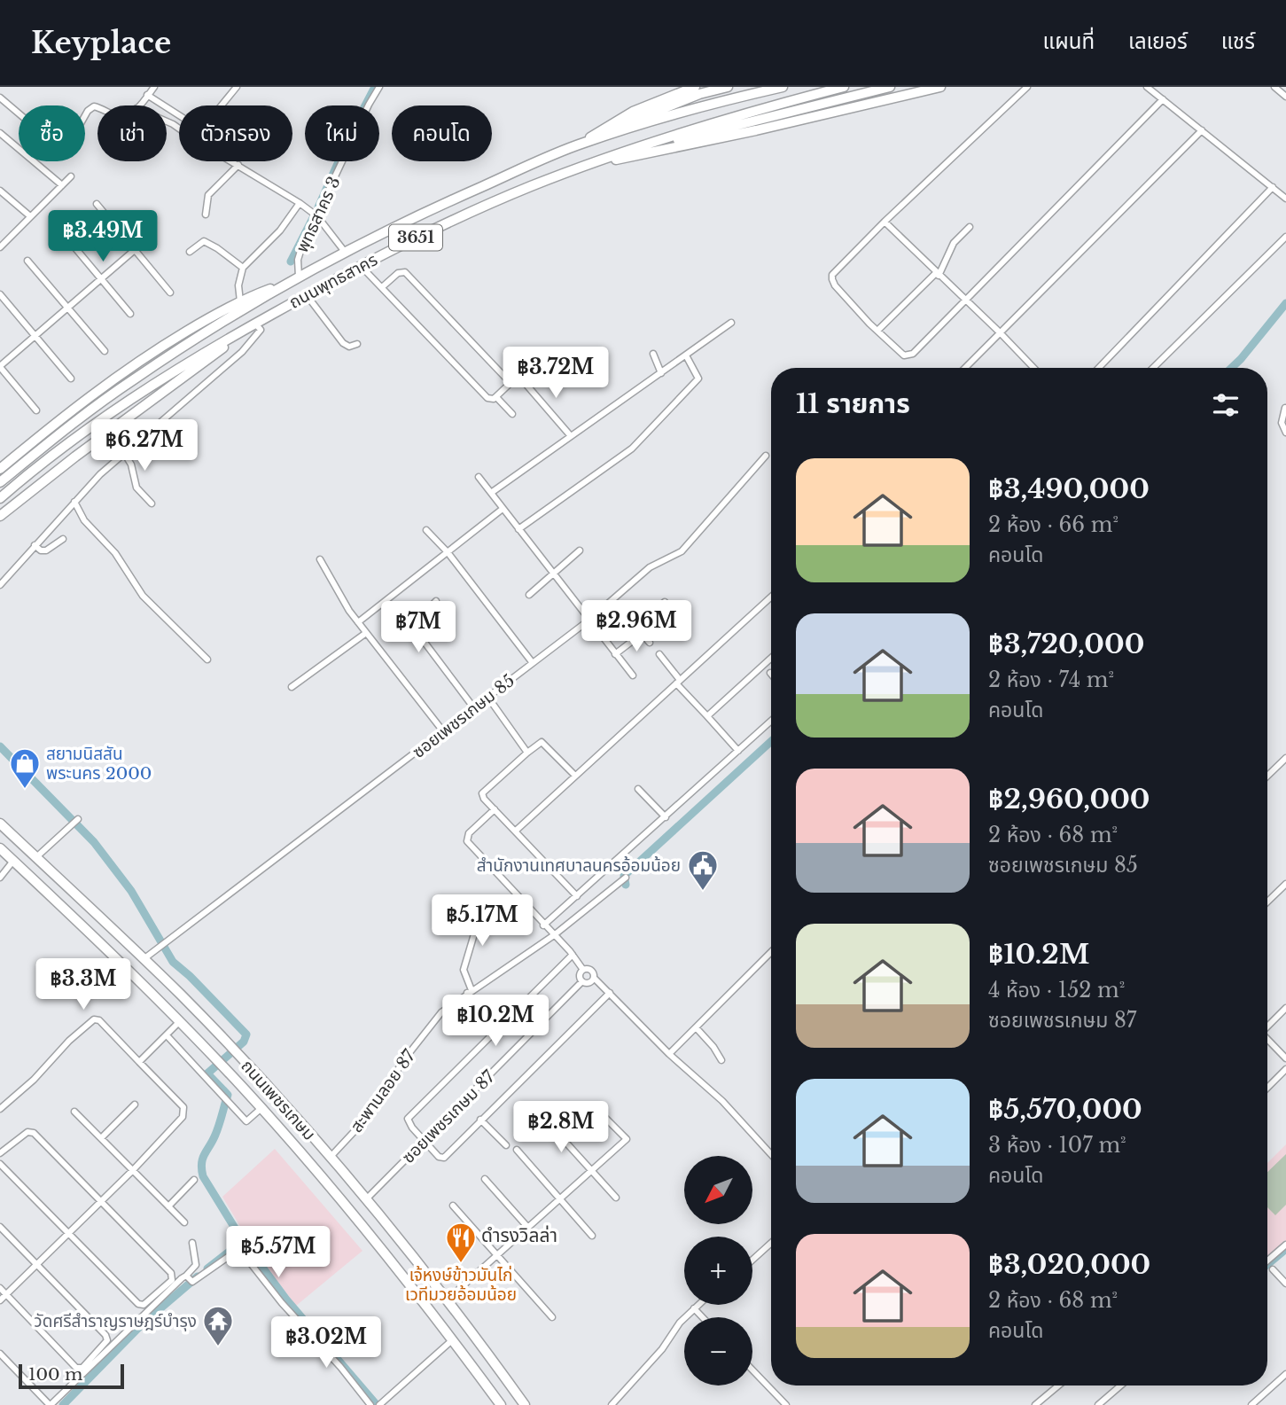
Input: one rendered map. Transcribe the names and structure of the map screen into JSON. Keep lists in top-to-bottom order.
{
  "streets": {
    "main road": ["3651", "ถนนพุทธสาคร", "ถนนเพชรเกษม"],
    "street": [
      "พุทธสาคร 3",
      "ซอยเพชรเกษม 85",
      "สะพานลอย 87",
      "ซอยเพชรเกษม 87"
    ]
  },
  "crossings": [
    ["พุทธสาคร 3", "ถนนพุทธสาคร"],
    ["ซอยเพชรเกษม 85", "ถนนเพชรเกษม"],
    ["สะพานลอย 87", "ถนนเพชรเกษม"],
    ["ถนนเพชรเกษม", "ซอยเพชรเกษม 87"]
  ],
  "districts": ["ดำรงวิลล่า"],
  "places": {
    "shop": ["สยามนิสสัน พระนคร 2000"],
    "public building": ["สำนักงานเทศบาลนครอ้อมน้อย"],
    "restaurant": ["เจ้หงษ์ข้าวมันไก่ เวทีมวยอ้อมน้อย"],
    "temple": ["วัดศรีสําราญราษฎร์บํารุง"]
  },
  "scale_bar": "100 m",
  "north": "bottom left",
  "page": {
    "header": "Keyplace",
    "nav": ["แผนที่", "เลเยอร์", "แชร์"],
    "chip": [
      "ซื้อ",
      "เช่า",
      "ตัวกรอง",
      "ใหม่",
      "คอนโด"
    ],
    "price": [
      "฿3.49M",
      "฿3.72M",
      "฿6.27M",
      "฿2.96M",
      "฿7M",
      "฿5.17M",
      "฿3.3M",
      "฿10.2M",
      "฿2.8M",
      "฿5.57M",
      "฿3.02M"
    ],
    "heading": "11 รายการ",
    "list": [
      {
        "name": "฿3,490,000",
        "note": "2 ห้อง · 66 m² · คอนโด"
      },
      {
        "name": "฿3,720,000",
        "note": "2 ห้อง · 74 m² · คอนโด"
      },
      {
        "name": "฿2,960,000",
        "note": "2 ห้อง · 68 m² · ซอยเพชรเกษม 85"
      },
      {
        "name": "฿10.2M",
        "note": "4 ห้อง · 152 m² · ซอยเพชรเกษม 87"
      },
      {
        "name": "฿5,570,000",
        "note": "3 ห้อง · 107 m² · คอนโด"
      },
      {
        "name": "฿3,020,000",
        "note": "2 ห้อง · 68 m² · คอนโด"
      }
    ],
    "map_buttons": ["+", "−"],
    "scale": "100 m"
  }
}
